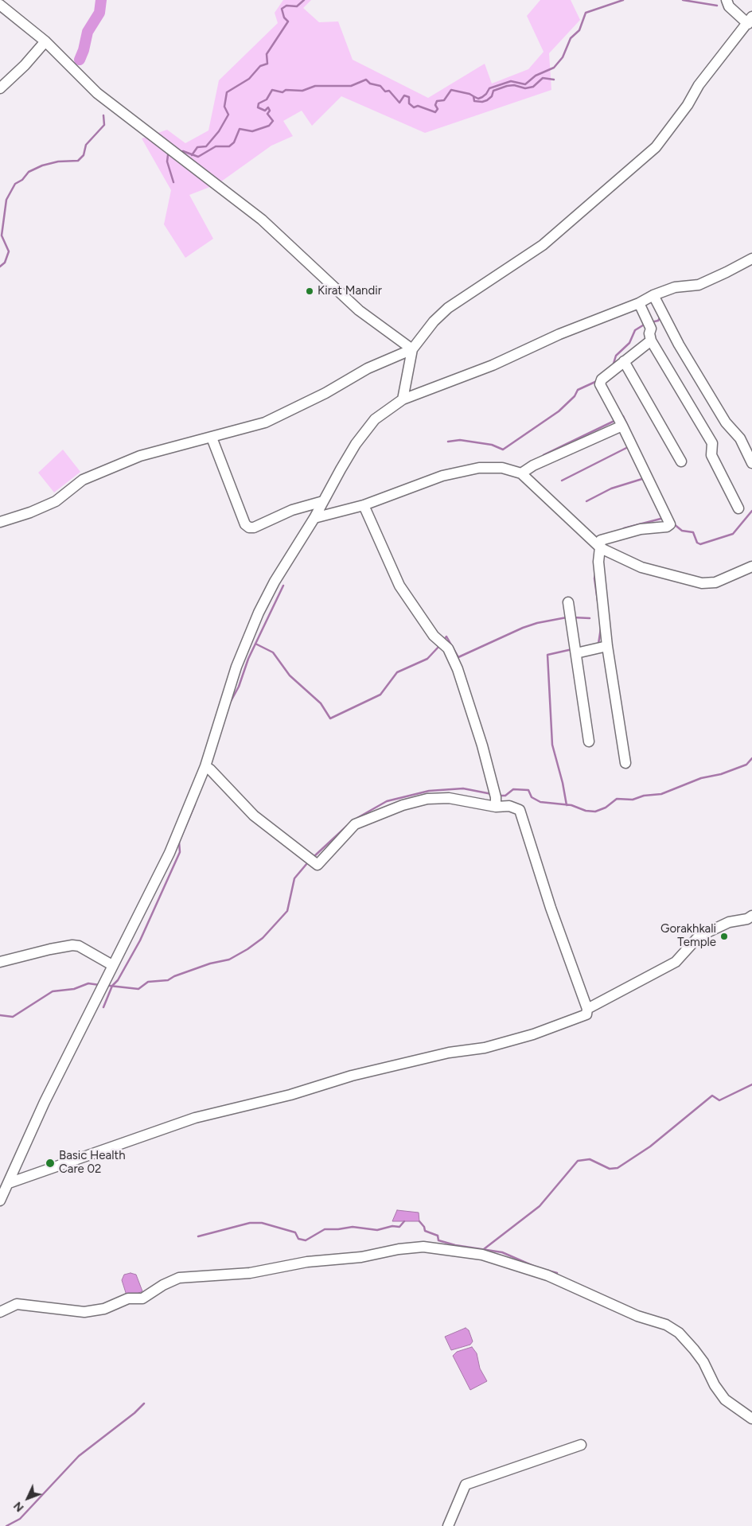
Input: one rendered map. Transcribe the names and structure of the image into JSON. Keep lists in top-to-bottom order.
{
  "places": ["Kirat Mandir", "Gorakhkali Temple", "Basic Health Care 02"],
  "north": "bottom left"
}
